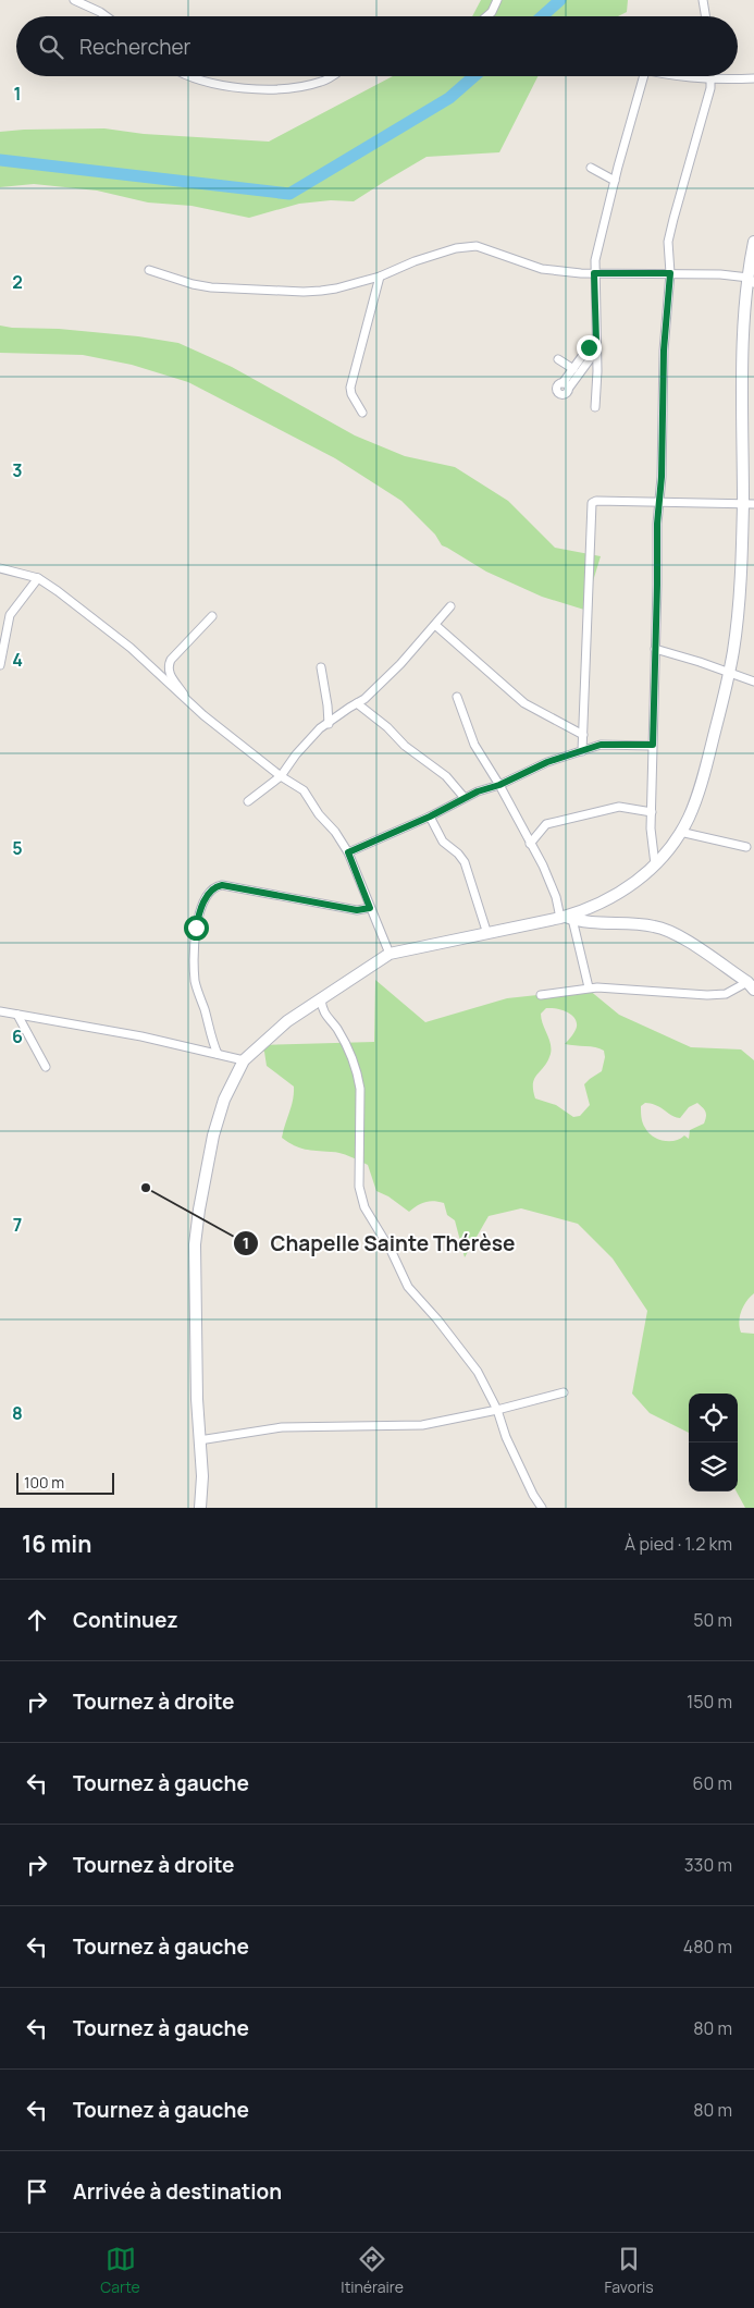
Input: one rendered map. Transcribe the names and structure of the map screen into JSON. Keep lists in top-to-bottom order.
{
  "places": ["Chapelle Sainte Thérèse"],
  "scale_bar": "100 m",
  "page": {
    "search": "Rechercher",
    "scale": "100 m",
    "heading": ["16 min", "À pied · 1.2 km"],
    "list": [
      ["Continuez", "50 m"],
      ["Tournez à droite", "150 m"],
      ["Tournez à gauche", "60 m"],
      ["Tournez à droite", "330 m"],
      ["Tournez à gauche", "480 m"],
      ["Tournez à gauche", "80 m"],
      ["Tournez à gauche", "80 m"],
      "Arrivée à destination"
    ],
    "nav": ["Carte", "Itinéraire", "Favoris"]
  },
  "grid": {
    "rows": [
      "1",
      "2",
      "3",
      "4",
      "5",
      "6",
      "7",
      "8"
    ]
  }
}
